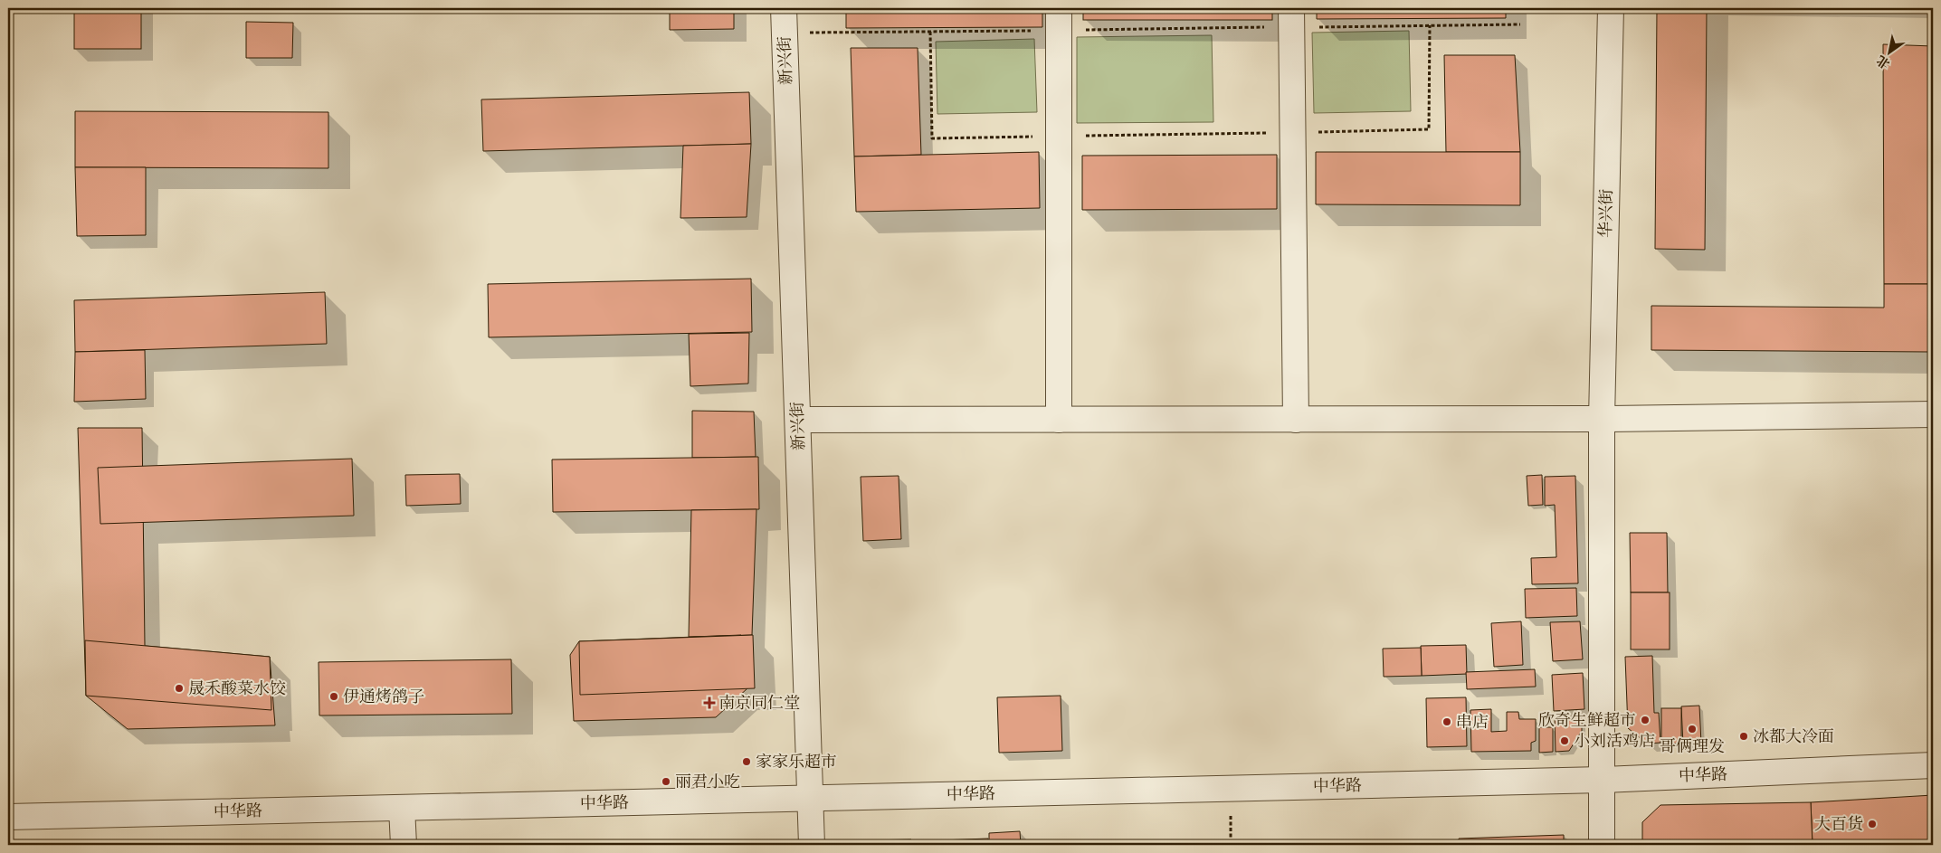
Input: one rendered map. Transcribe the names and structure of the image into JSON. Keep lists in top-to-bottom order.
{
  "streets": {
    "street": ["新兴街", "华兴街", "中华路"]
  },
  "crossings": [
    ["新兴街", "中华路"],
    ["华兴街", "中华路"]
  ],
  "places": {
    "other": [
      "晟禾酸菜水饺",
      "伊通烤鸽子",
      "欣奇生鲜超市",
      "串店",
      "哥俩理发",
      "冰都大冷面",
      "小刘活鸡店",
      "家家乐超市",
      "丽君小吃",
      "大百货"
    ],
    "health": ["南京同仁堂"]
  },
  "north": "bottom left"
}
